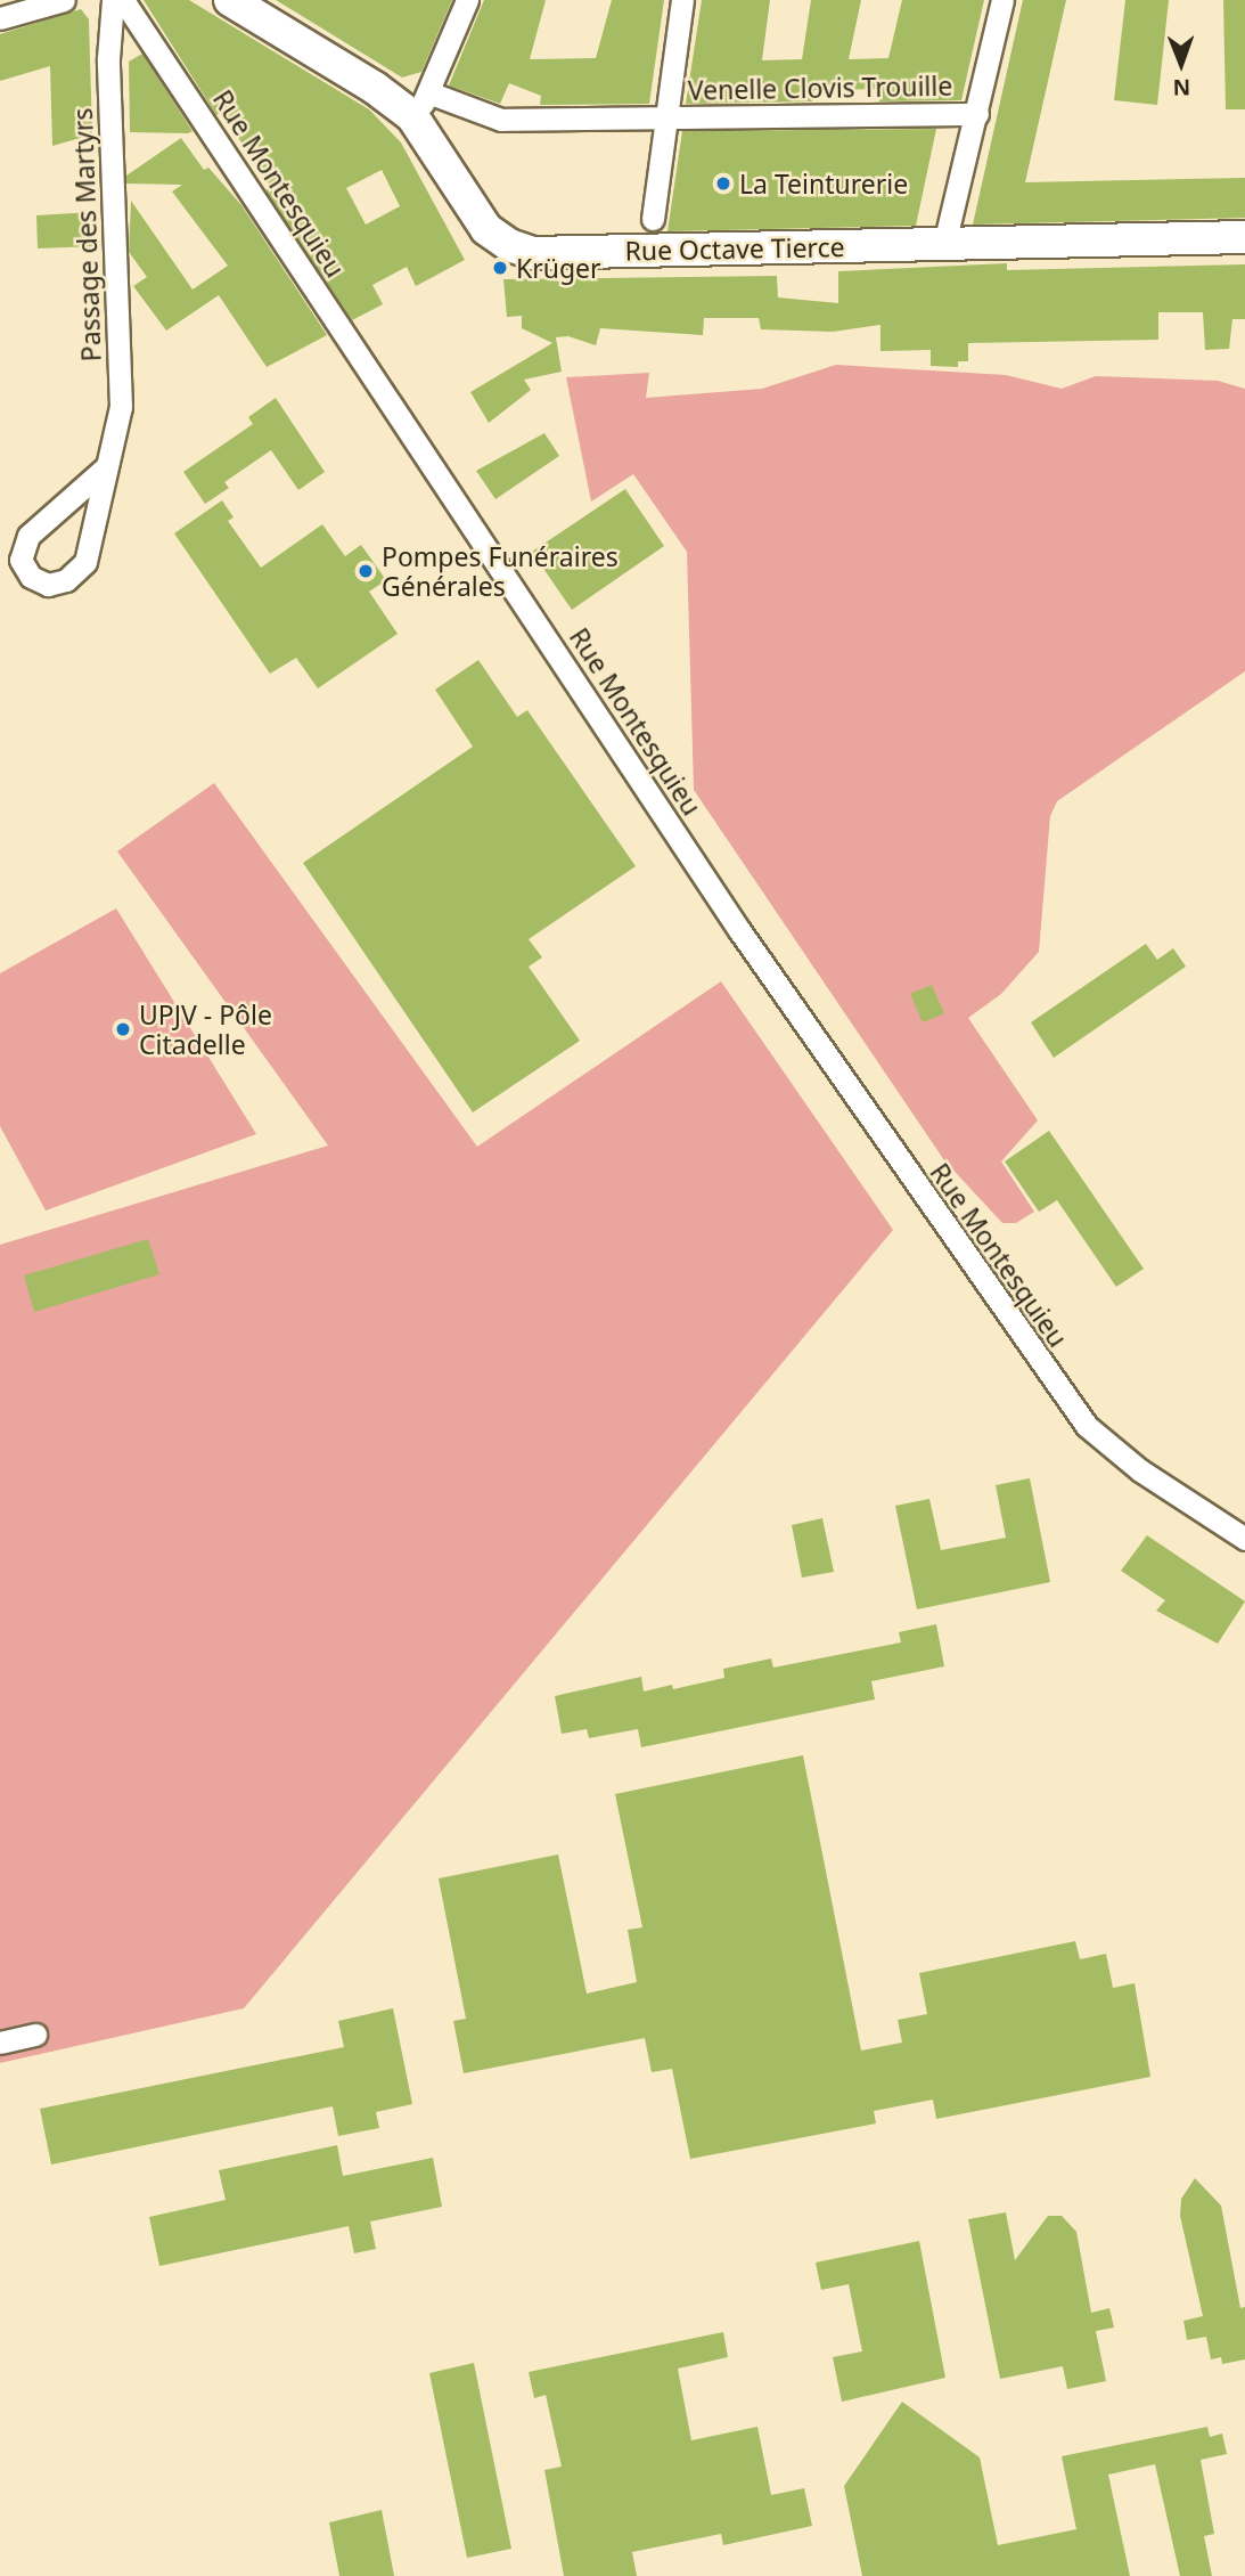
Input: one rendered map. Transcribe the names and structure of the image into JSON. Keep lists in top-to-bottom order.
{
  "streets": {
    "street": [
      "Venelle Clovis Trouille",
      "Rue Montesquieu",
      "Passage des Martyrs",
      "Rue Octave Tierce"
    ]
  },
  "crossings": [
    ["Venelle Clovis Trouille", "Rue Octave Tierce"]
  ],
  "places": [
    "La Teinturerie",
    "Krüger",
    "Pompes Funéraires Générales",
    "UPJV - Pôle Citadelle"
  ],
  "north": "bottom"
}
